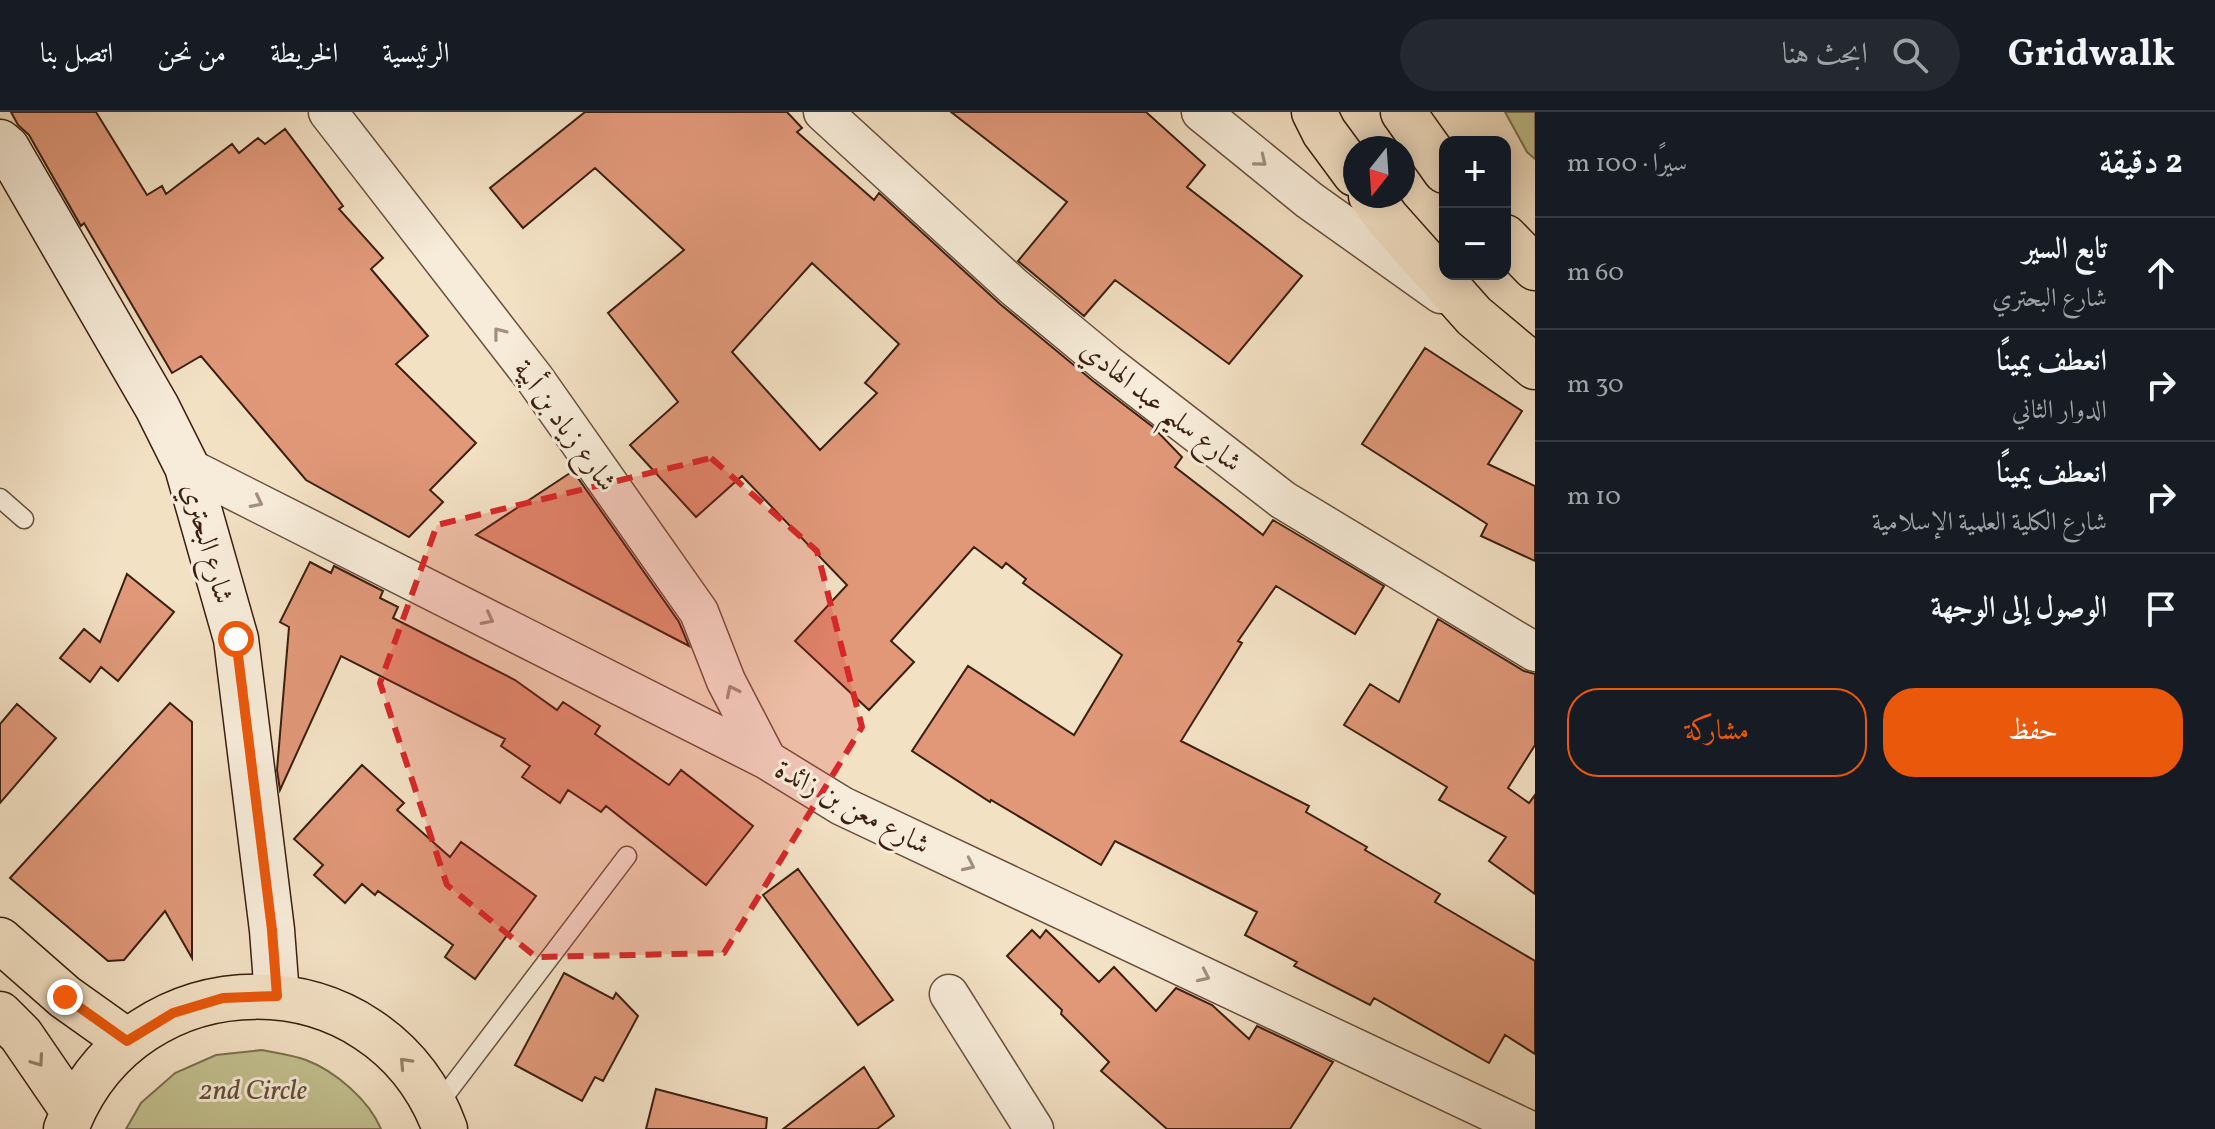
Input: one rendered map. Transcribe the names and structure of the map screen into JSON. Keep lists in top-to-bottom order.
{
  "streets": {
    "street": [
      "شارع سليم عبد الهادي",
      "شارع زياد بن أبية",
      "شارع البحتري",
      "شارع معن بن زائدة"
    ]
  },
  "crossings": [
    ["شارع زياد بن أبية", "شارع معن بن زائدة"],
    ["شارع البحتري", "شارع معن بن زائدة"]
  ],
  "one_way": ["شارع زياد بن أبية", "شارع معن بن زائدة"],
  "parks": ["2nd Circle"],
  "north": "bottom",
  "page": {
    "header": "Gridwalk",
    "search": "ابحث هنا",
    "nav": [
      "الرئيسية",
      "الخريطة",
      "من نحن",
      "اتصل بنا"
    ],
    "heading": ["2 دقيقة", "سيرًا · 100 m"],
    "map_buttons": ["+", "−"],
    "list": [
      ["تابع السير", "شارع البحتري", "60 m"],
      ["انعطف يمينًا", "الدوار الثاني", "30 m"],
      ["انعطف يمينًا", "شارع الكلية العلمية الإسلامية", "10 m"],
      "الوصول إلى الوجهة"
    ],
    "buttons": ["حفظ", "مشاركة"]
  }
}
